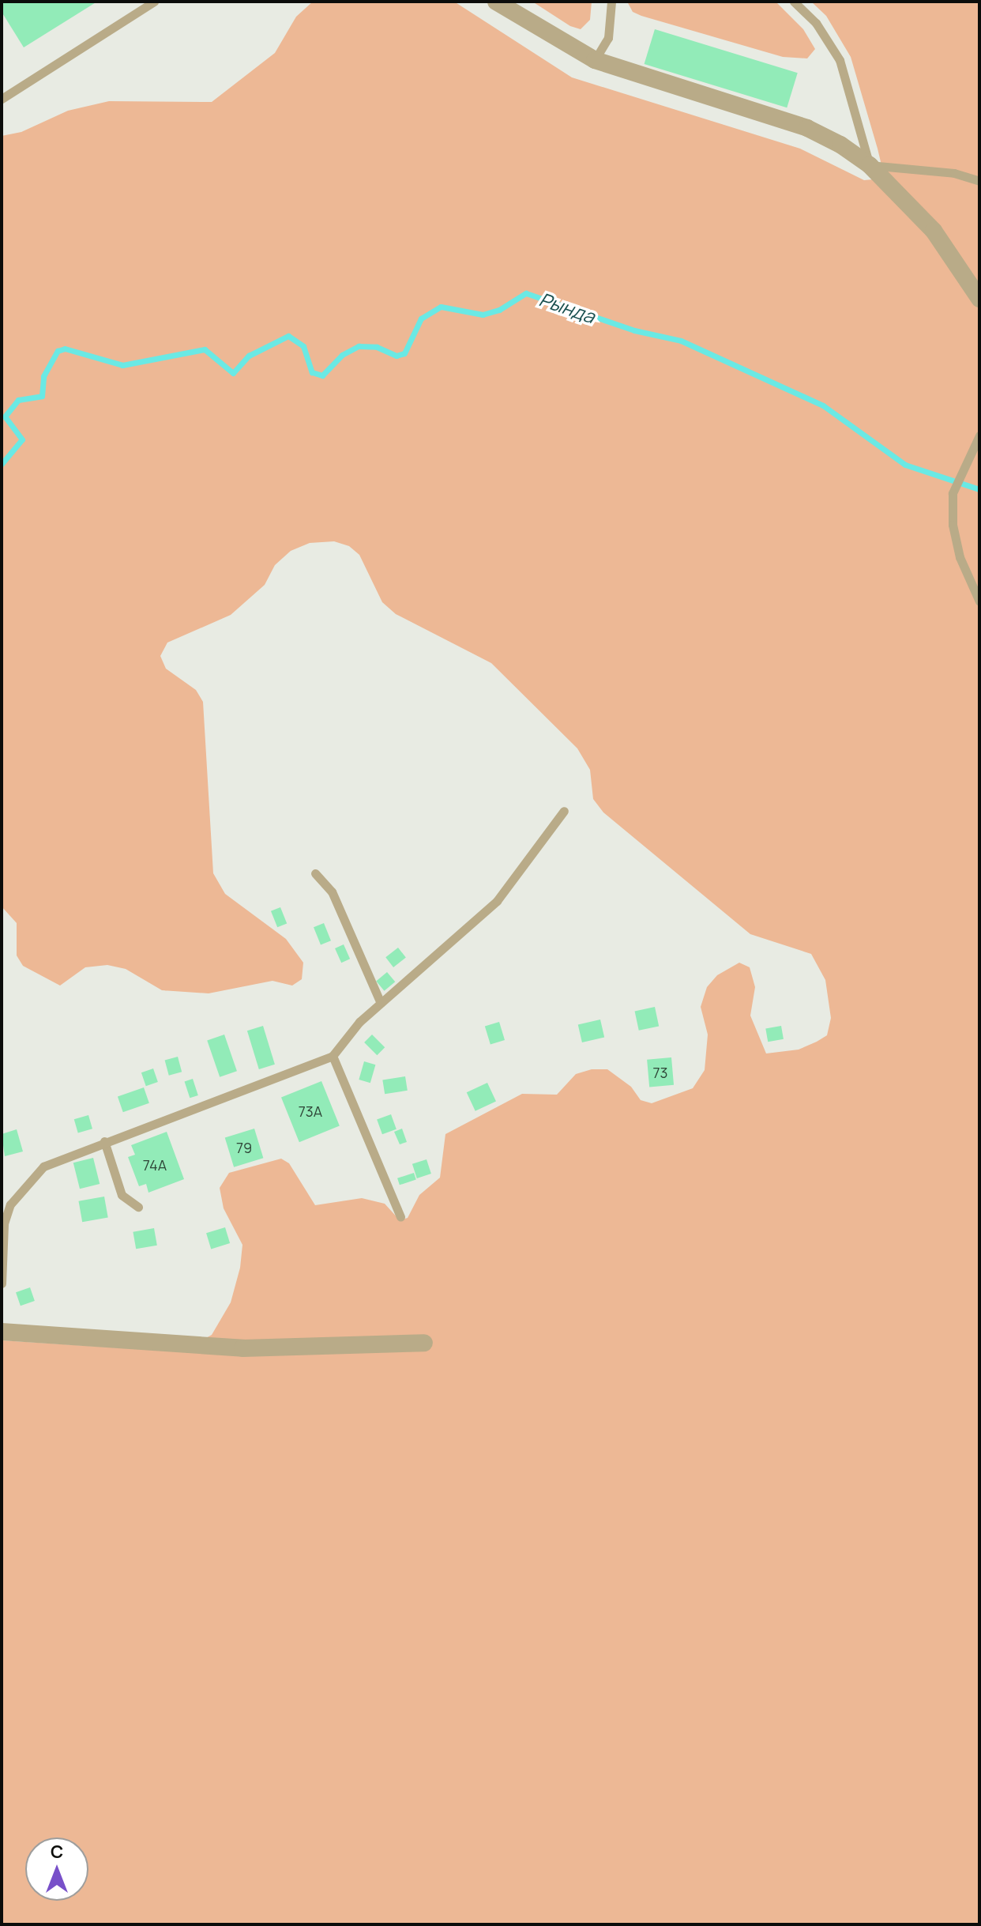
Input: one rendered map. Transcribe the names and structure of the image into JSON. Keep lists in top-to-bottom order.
{
  "water": ["Рында"],
  "house_numbers": [
    "73",
    "73А",
    "79",
    "74А"
  ],
  "north": "top"
}
